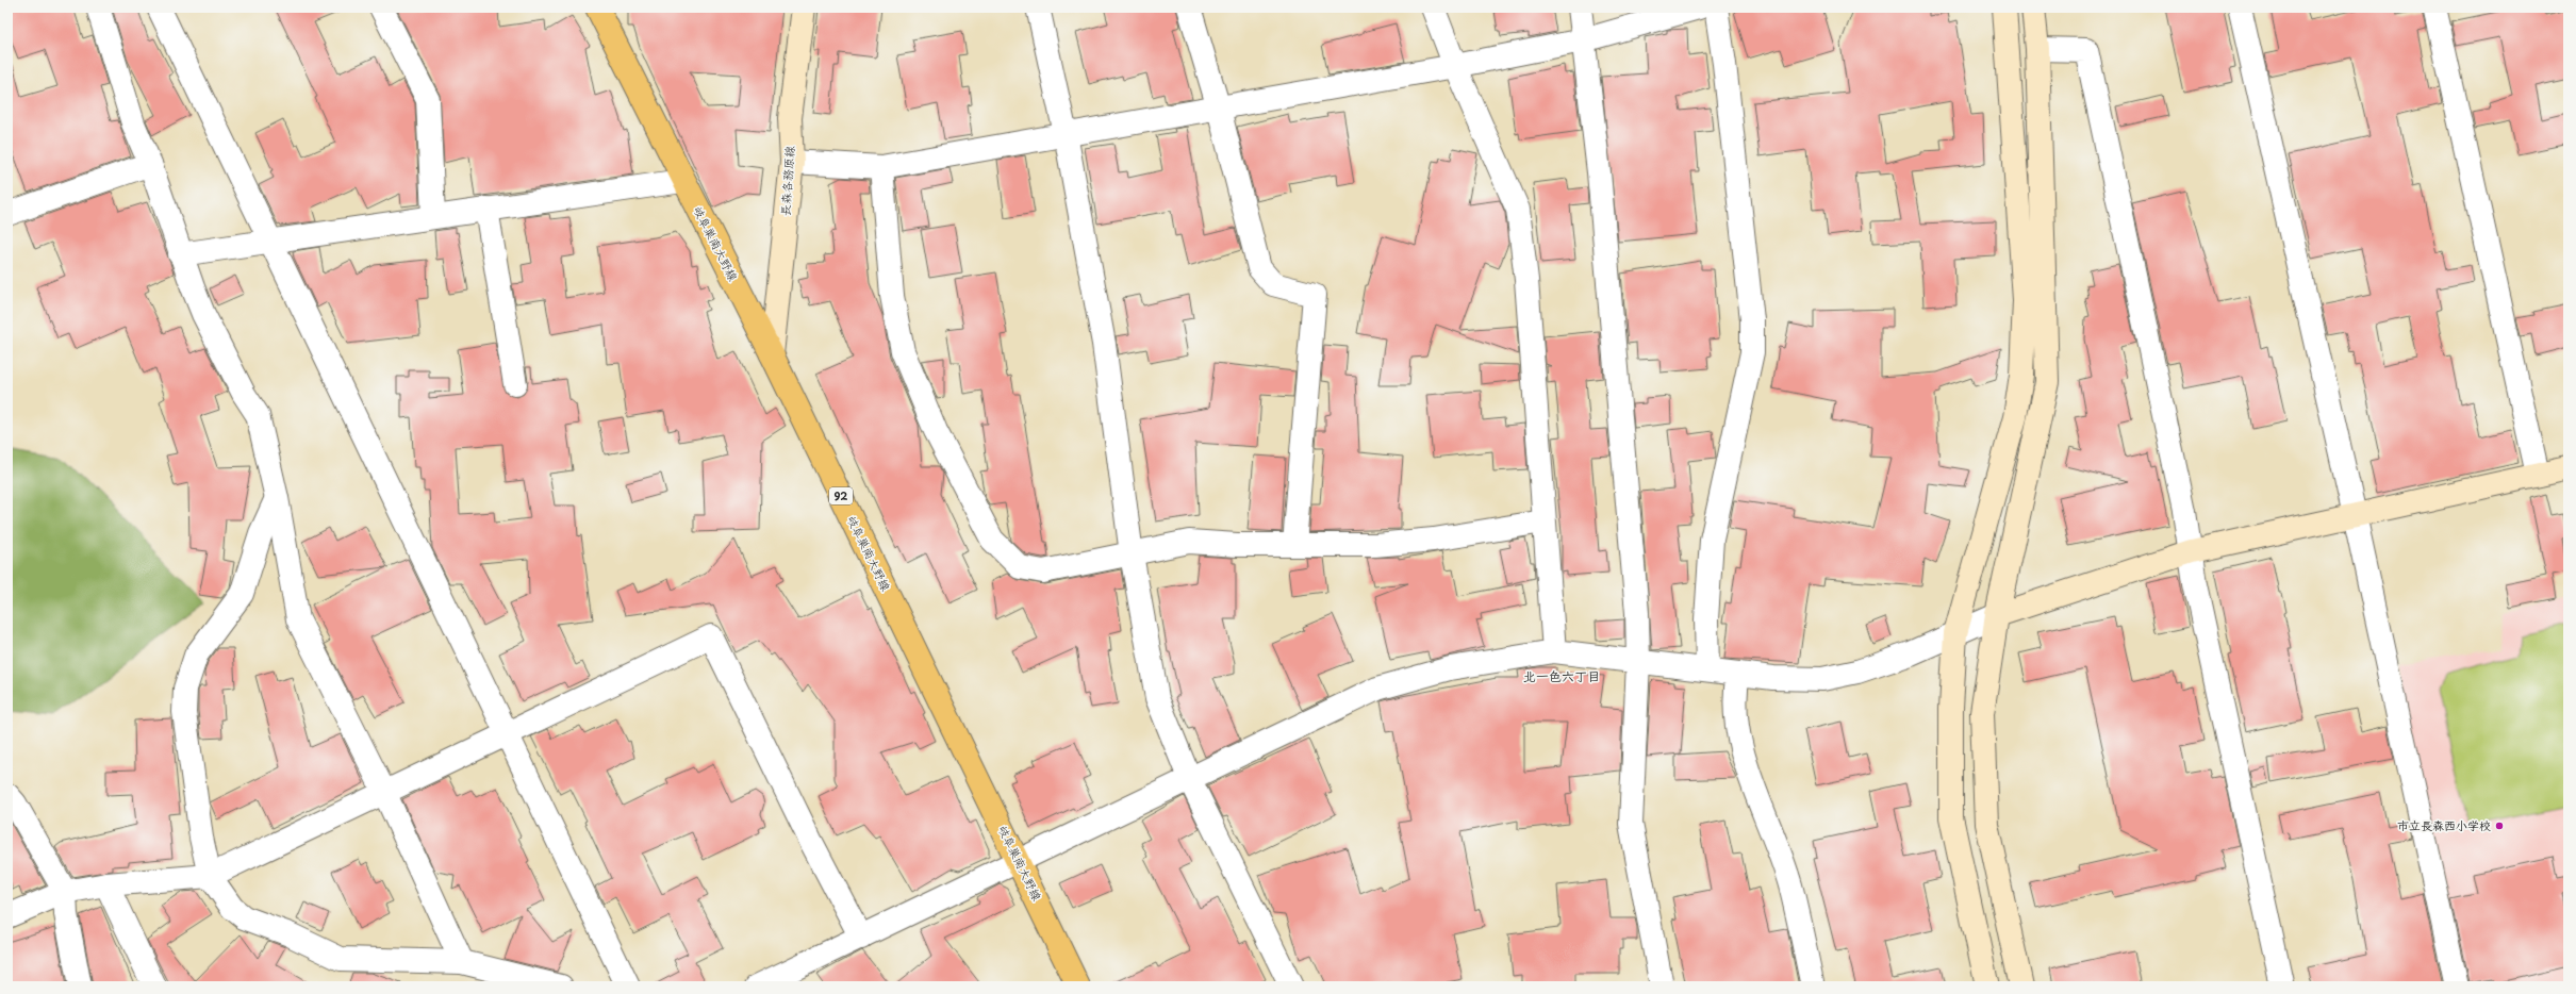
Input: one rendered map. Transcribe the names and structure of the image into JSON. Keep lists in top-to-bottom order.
{
  "streets": {
    "main road": ["岐阜巣南大野線", "92"],
    "street": ["長森各務原線"]
  },
  "crossings": [
    ["長森各務原線", "岐阜巣南大野線"]
  ],
  "districts": ["北一色六丁目"],
  "places": ["市立長森西小学校"]
}
